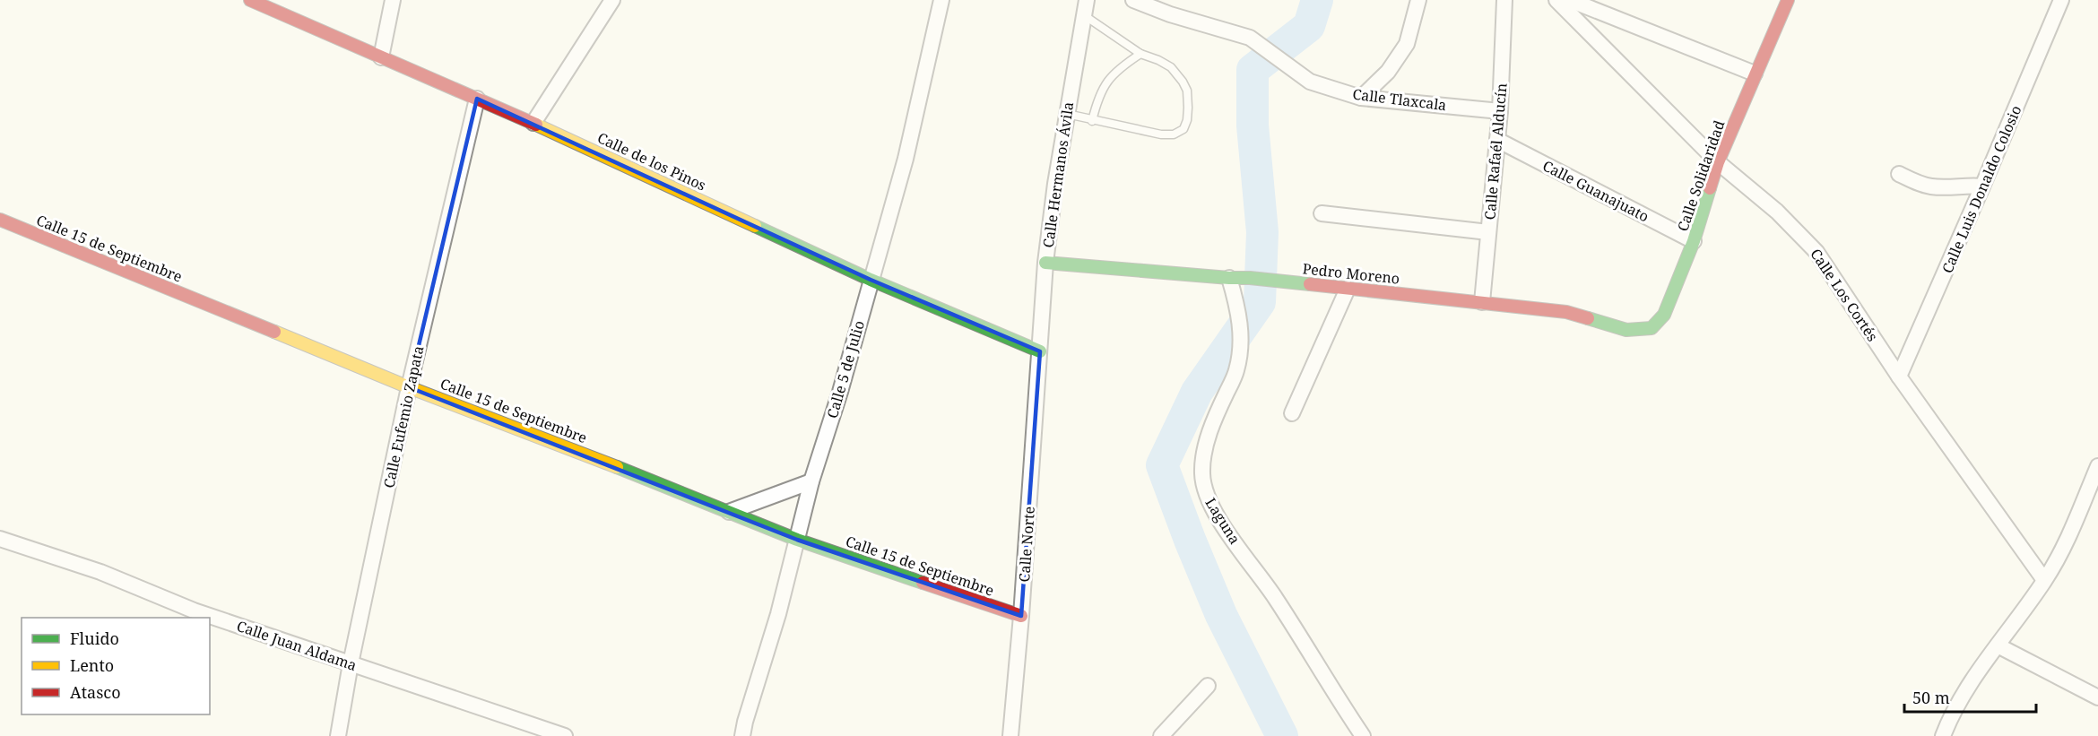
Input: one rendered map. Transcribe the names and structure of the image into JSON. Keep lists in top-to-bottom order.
{
  "streets": {
    "street": [
      "Calle Tlaxcala",
      "Calle Rafaél Alducín",
      "Calle de los Pinos",
      "Calle Hermanos Ávila",
      "Calle Solidaridad",
      "Calle Luis Donaldo Colosio",
      "Calle Guanajuato",
      "Calle 15 de Septiembre",
      "Pedro Moreno",
      "Calle Los Cortés",
      "Calle 5 de Julio",
      "Calle Eufemio Zapata",
      "Laguna",
      "Calle Norte",
      "Calle Juan Aldama"
    ]
  },
  "crossings": [
    ["Calle Tlaxcala", "Calle Rafaél Alducín"],
    ["Calle Rafaél Alducín", "Calle Guanajuato"],
    ["Calle Rafaél Alducín", "Pedro Moreno"],
    ["Calle de los Pinos", "Calle Hermanos Ávila"],
    ["Calle de los Pinos", "Calle 5 de Julio"],
    ["Calle de los Pinos", "Calle Eufemio Zapata"],
    ["Calle de los Pinos", "Calle Norte"],
    ["Calle Hermanos Ávila", "Pedro Moreno"],
    ["Calle Hermanos Ávila", "Calle Norte"],
    ["Calle Solidaridad", "Calle Guanajuato"],
    ["Calle Solidaridad", "Pedro Moreno"],
    ["Calle Solidaridad", "Calle Los Cortés"],
    ["Calle Luis Donaldo Colosio", "Calle Los Cortés"],
    ["Calle 15 de Septiembre", "Calle 5 de Julio"],
    ["Calle 15 de Septiembre", "Calle Eufemio Zapata"],
    ["Calle 15 de Septiembre", "Calle Norte"],
    ["Pedro Moreno", "Laguna"],
    ["Calle Eufemio Zapata", "Calle Juan Aldama"]
  ],
  "legend": ["Fluido", "Lento", "Atasco"],
  "scale_bar": "50 m"
}
